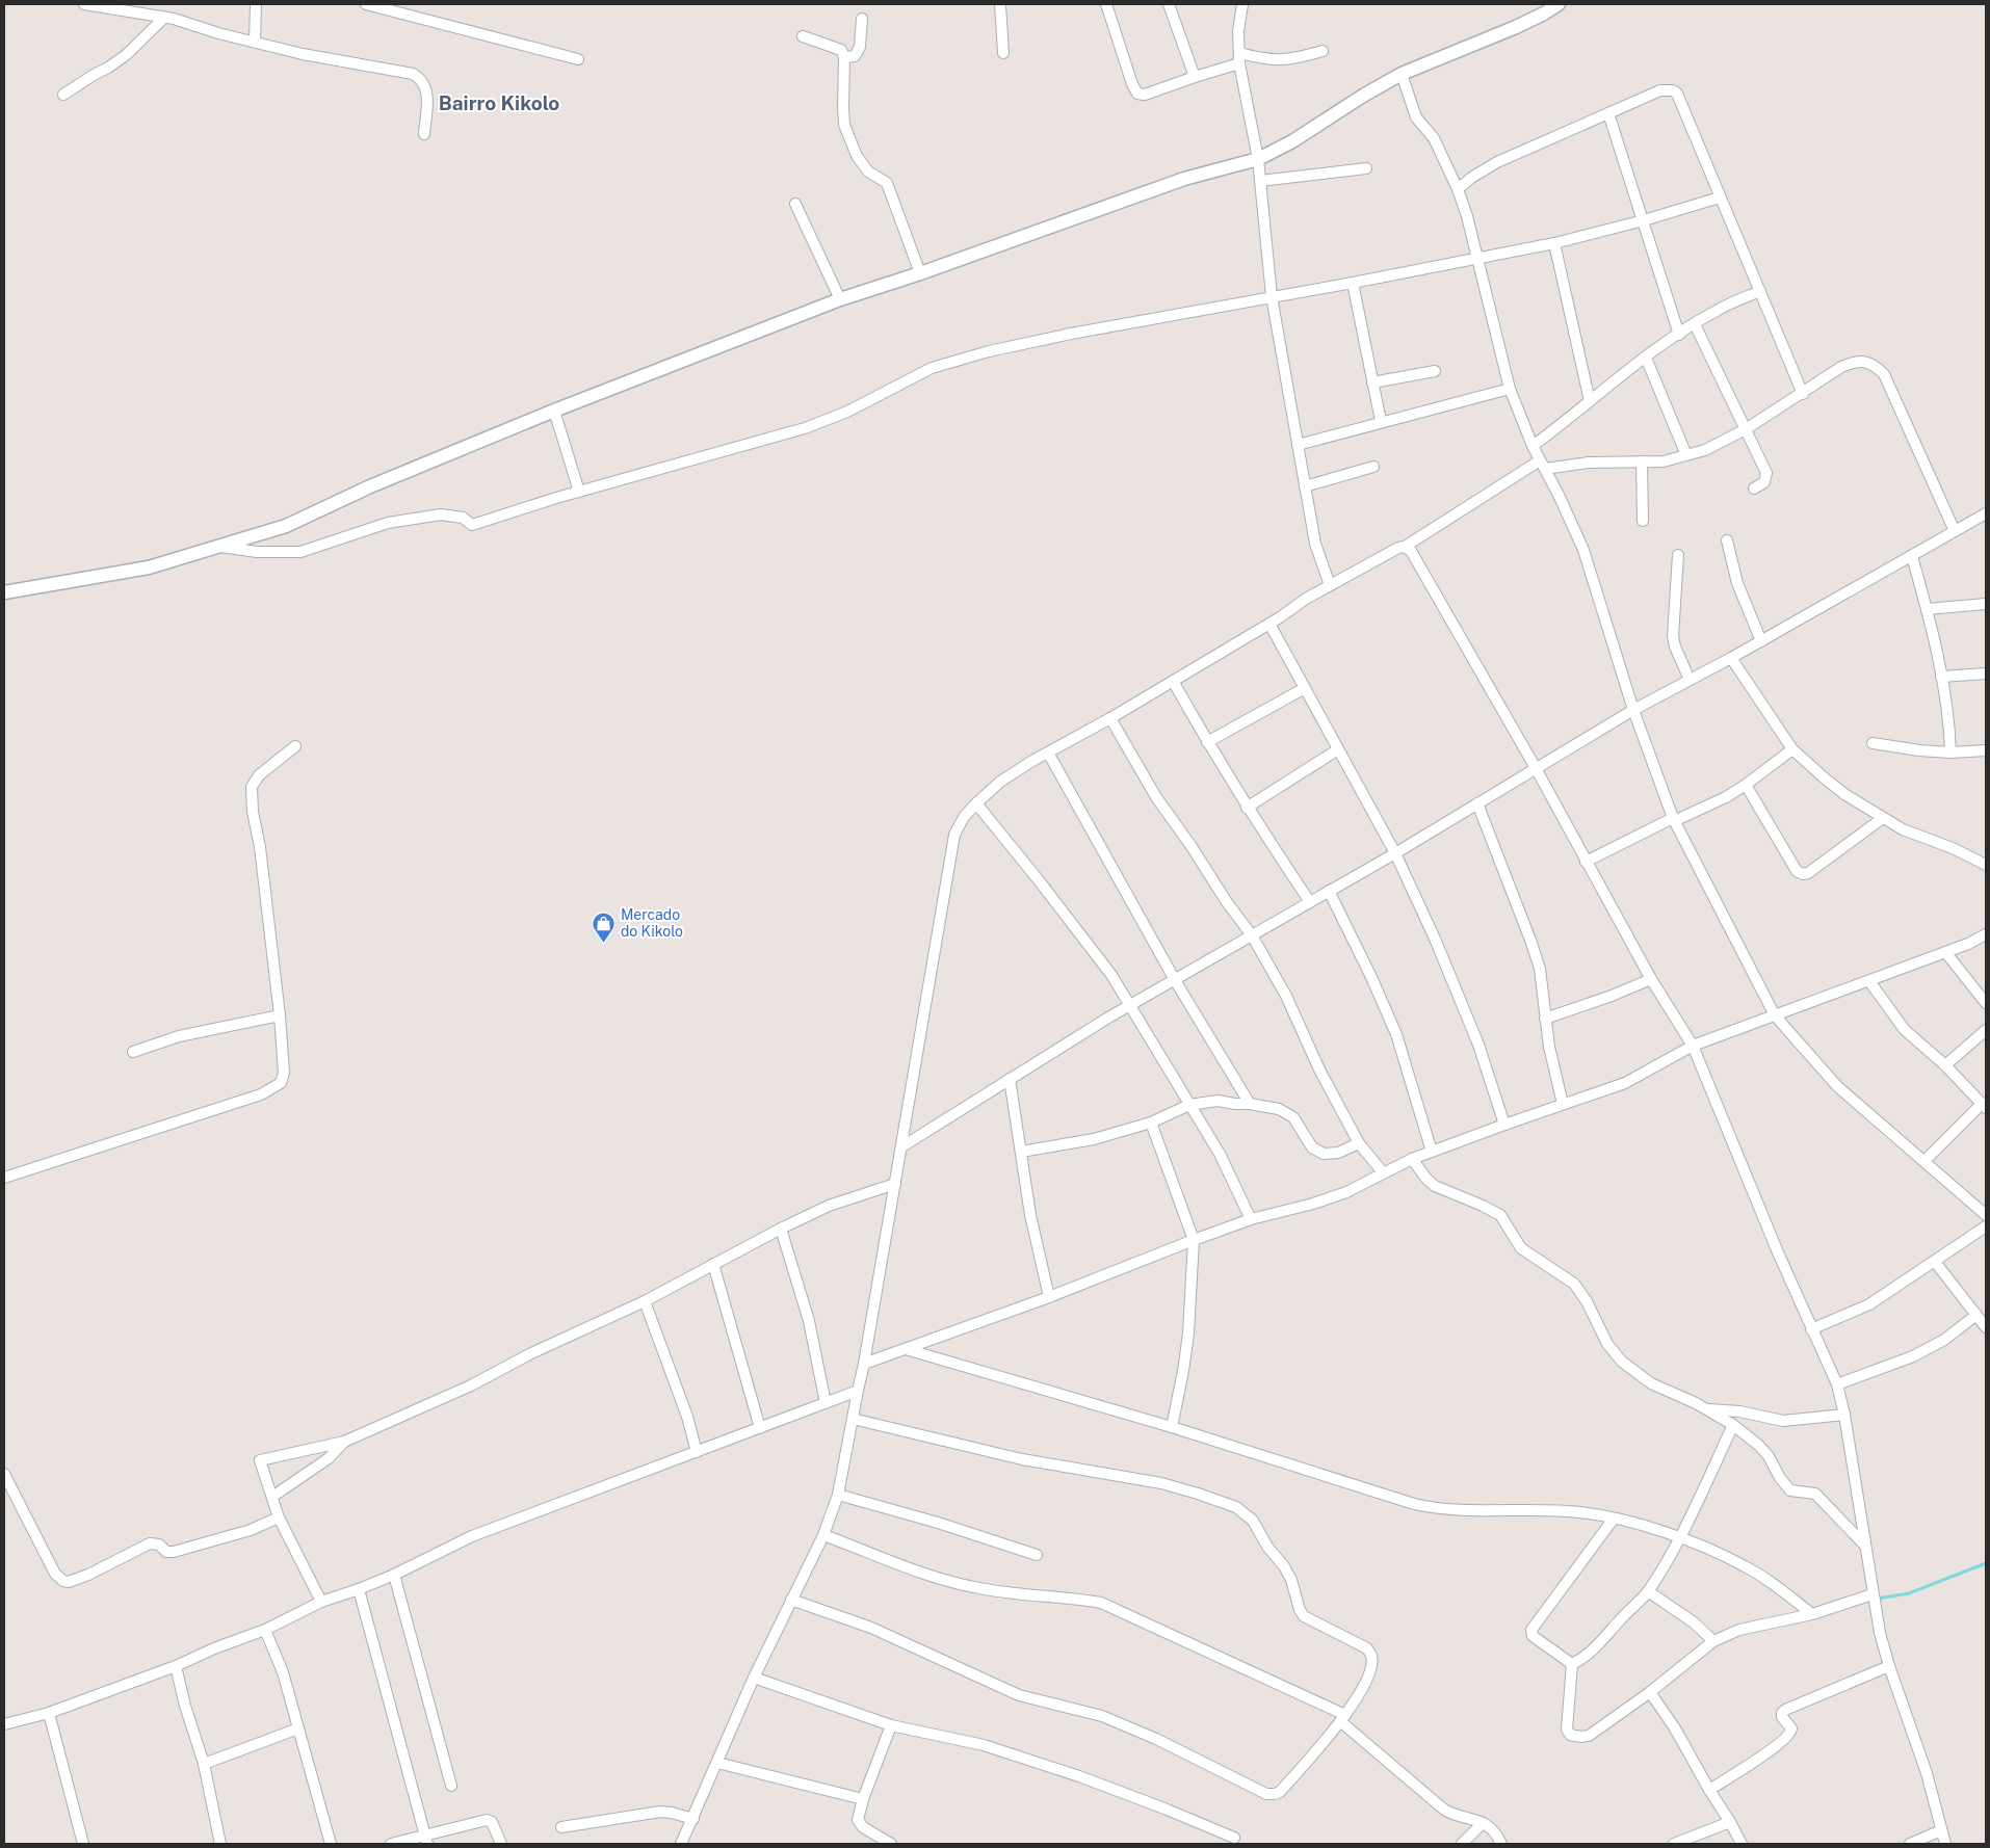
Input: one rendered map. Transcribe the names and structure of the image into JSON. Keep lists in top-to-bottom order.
{
  "districts": ["Bairro Kikolo"],
  "places": {
    "shop": ["Mercado do Kikolo"]
  }
}
